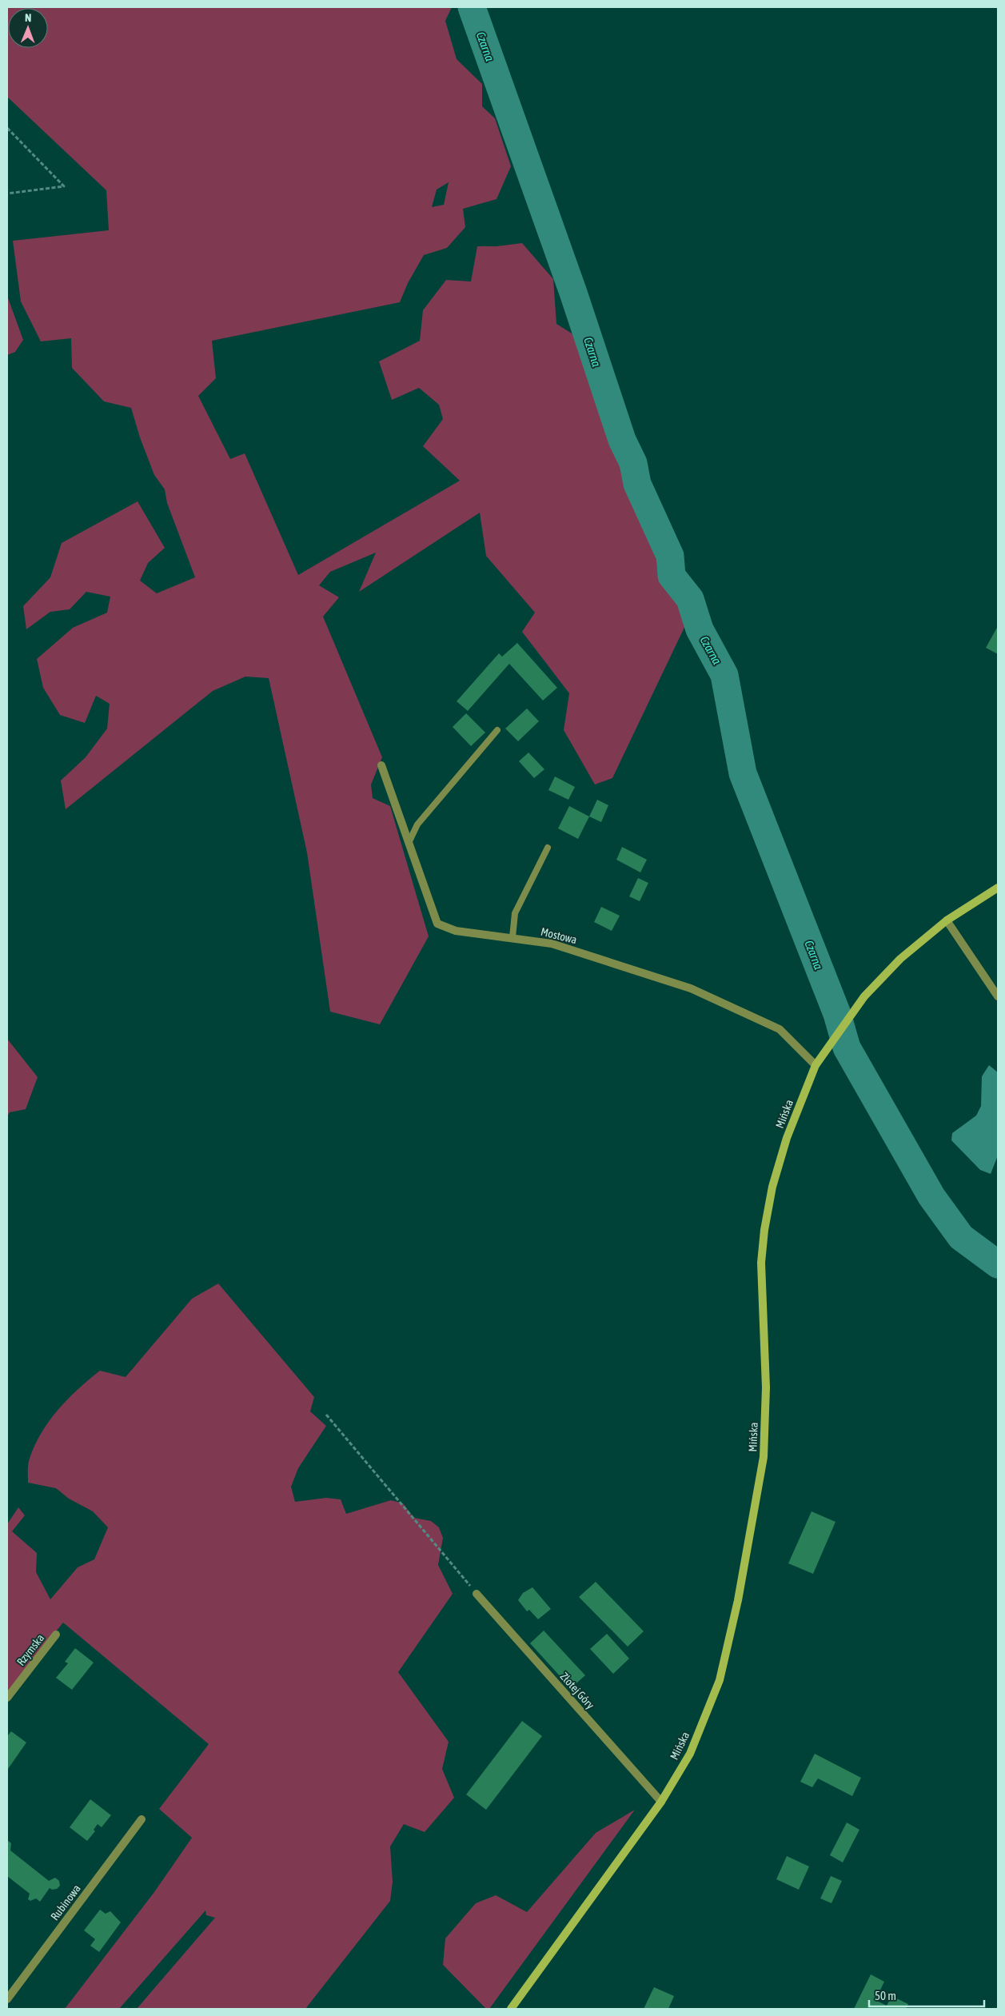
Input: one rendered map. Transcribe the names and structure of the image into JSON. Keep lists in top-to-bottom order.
{
  "streets": {
    "street": [
      "Mostowa",
      "Mińska",
      "Rzymska",
      "Złotej Góry",
      "Rubinowa"
    ]
  },
  "crossings": [
    ["Mostowa", "Mińska"],
    ["Mińska", "Złotej Góry"]
  ],
  "water": ["Czarna"],
  "scale_bar": "50 m",
  "north": "top"
}
